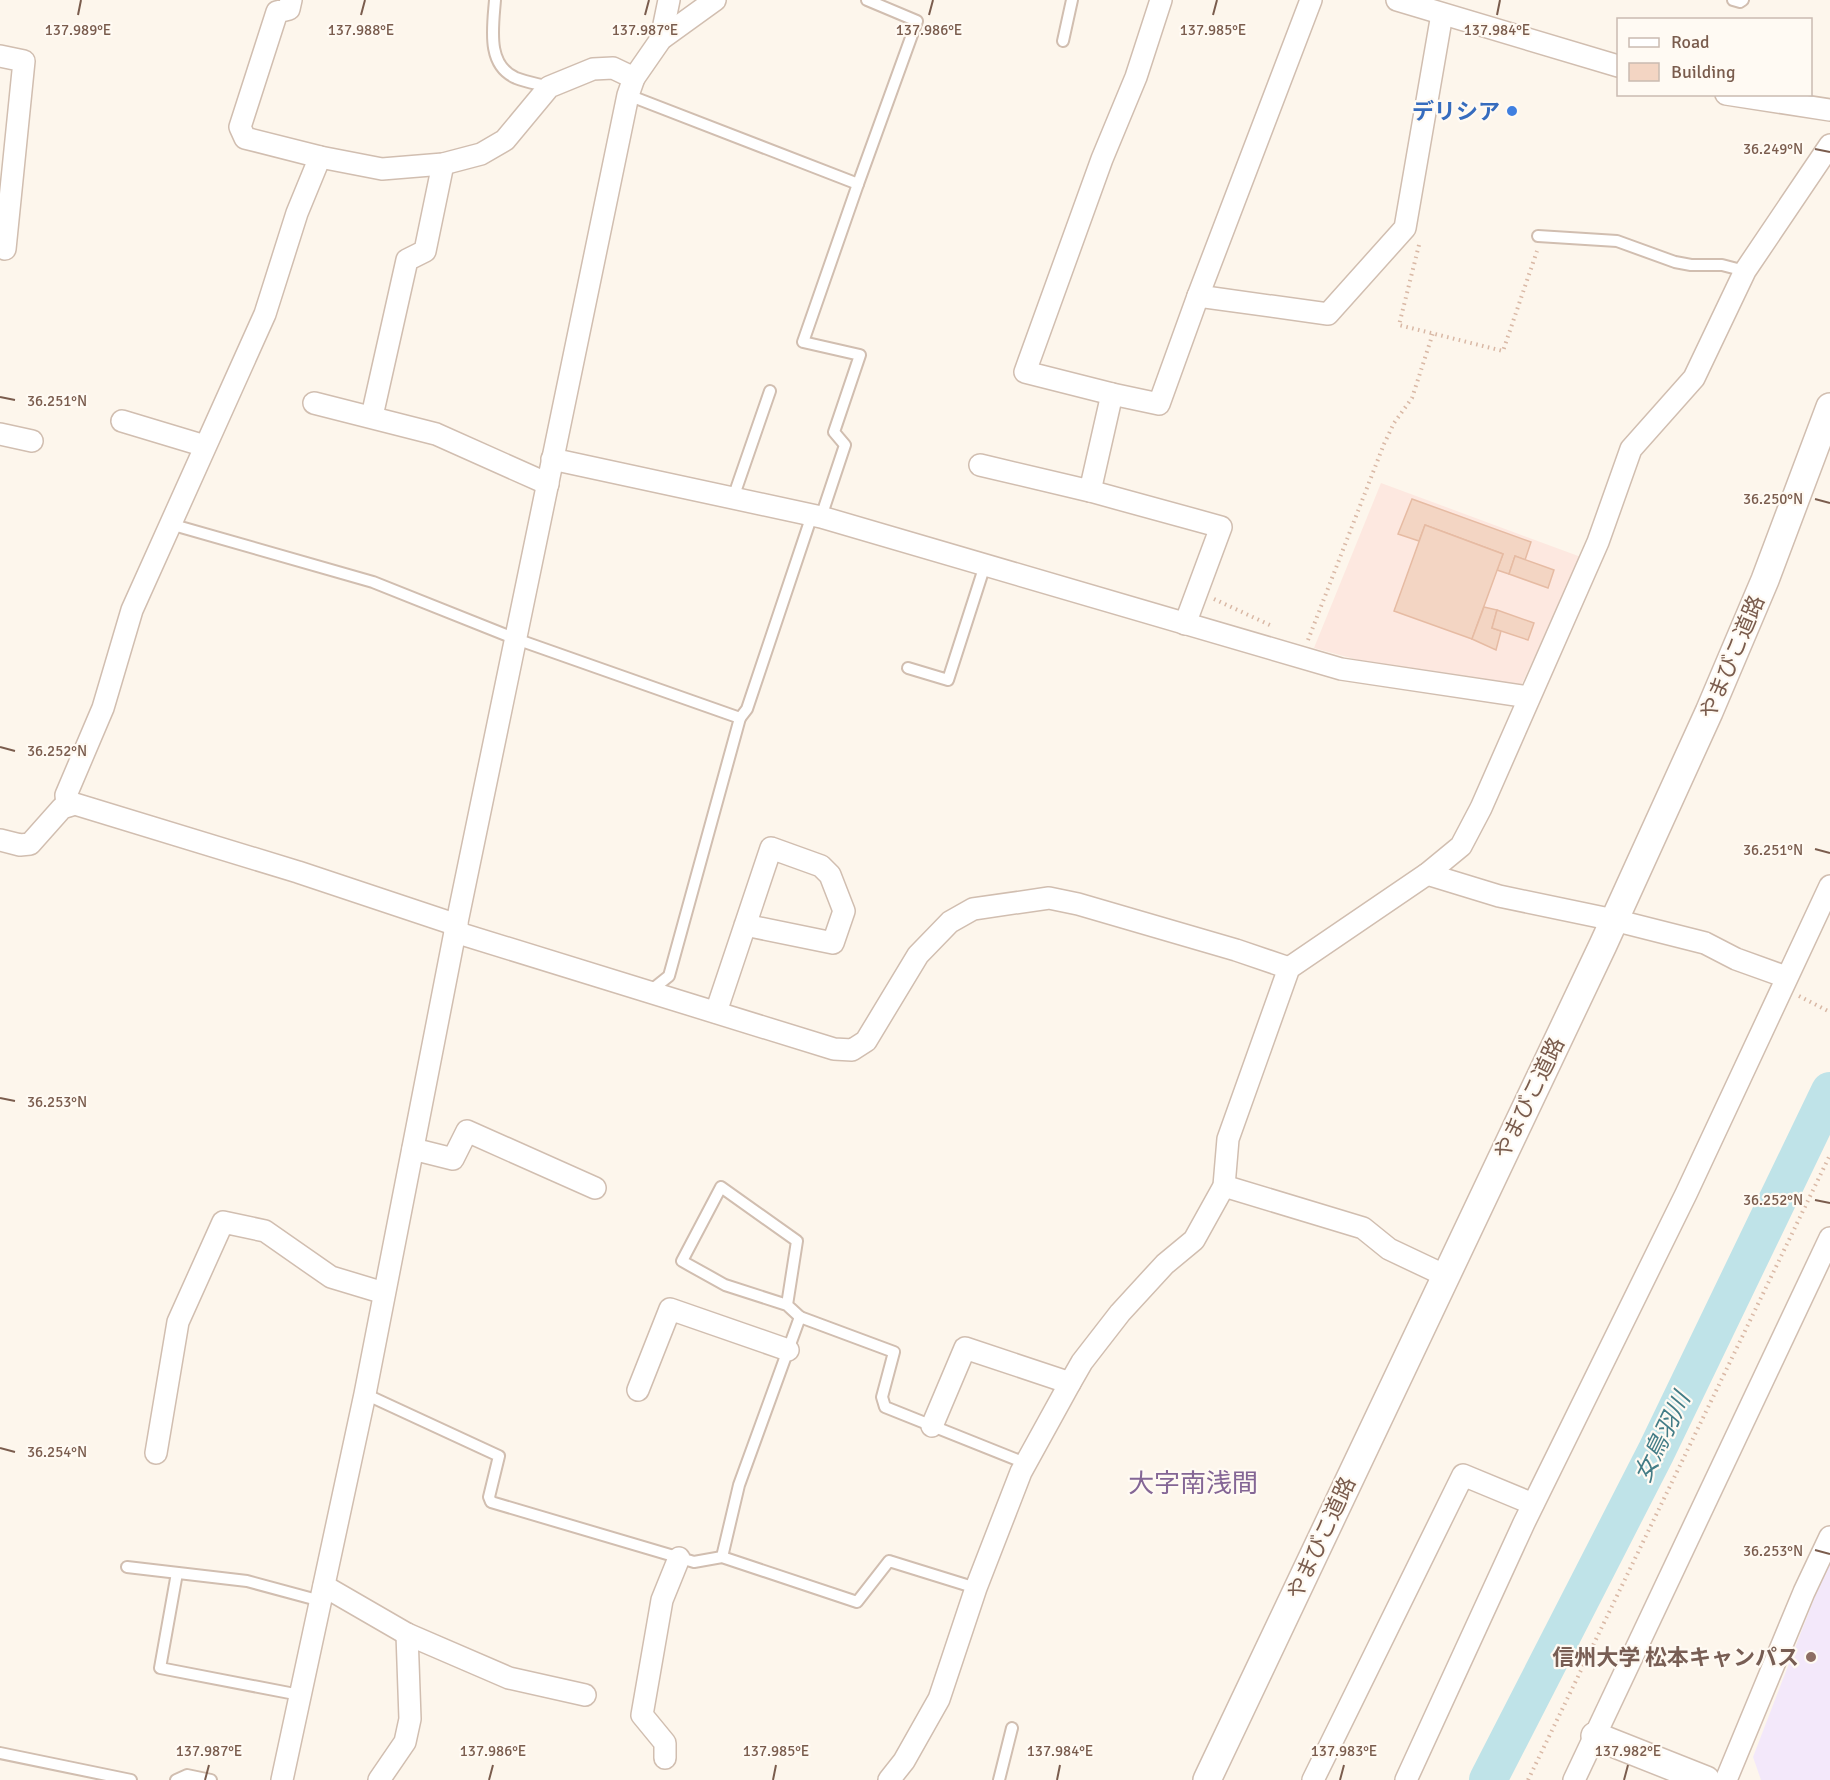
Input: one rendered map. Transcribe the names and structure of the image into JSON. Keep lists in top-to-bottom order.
{
  "streets": {
    "street": ["やまびこ道路"]
  },
  "districts": ["大字南浅間"],
  "water": ["女鳥羽川"],
  "places": ["デリシア", "信州大学 松本キャンパス"],
  "legend": ["Road", "Building"],
  "coordinates": [
    "137.989°E",
    "137.988°E",
    "137.987°E",
    "137.986°E",
    "137.985°E",
    "137.984°E",
    "36.249°N",
    "36.251°N",
    "36.250°N",
    "36.252°N",
    "36.253°N",
    "36.254°N",
    "137.983°E",
    "137.982°E"
  ]
}
